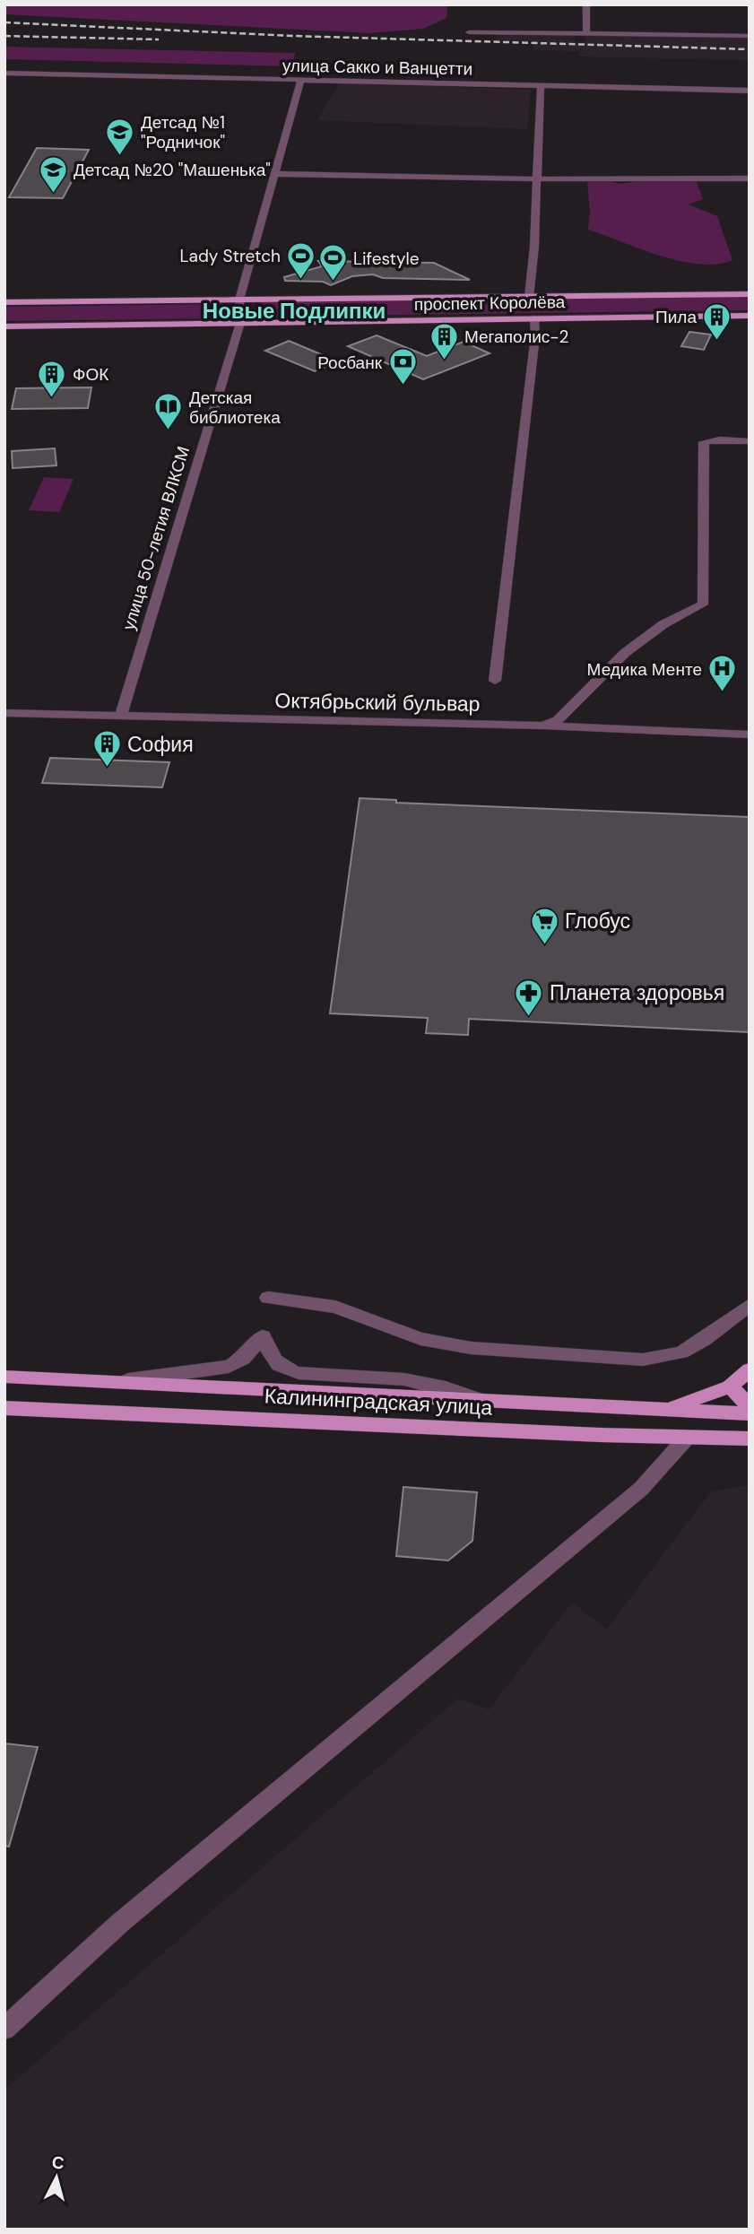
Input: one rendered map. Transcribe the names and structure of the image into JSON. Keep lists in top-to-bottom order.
{
  "streets": {
    "main road": ["проспект Королёва", "Калининградская улица"],
    "street": ["улица Сакко и Ванцетти", "улица 50-летия ВЛКСМ", "Октябрьский бульвар"]
  },
  "crossings": [
    ["улица Сакко и Ванцетти", "улица 50-летия ВЛКСМ"],
    ["проспект Королёва", "улица 50-летия ВЛКСМ"],
    ["улица 50-летия ВЛКСМ", "Октябрьский бульвар"]
  ],
  "districts": ["Новые Подлипки"],
  "places": {
    "school or university": ["Детсад №1 \"Родничок\"", "Детсад №20 \"Машенька\""],
    "sports": ["Lady Stretch", "Lifestyle"],
    "building": [
      "Пила",
      "Мегаполис-2",
      "ФОК",
      "София"
    ],
    "bank": ["Росбанк"],
    "library": ["Детская библиотека"],
    "hospital": ["Медика Менте"],
    "supermarket": ["Глобус"],
    "pharmacy": ["Планета здоровья"]
  },
  "north": "top"
}
